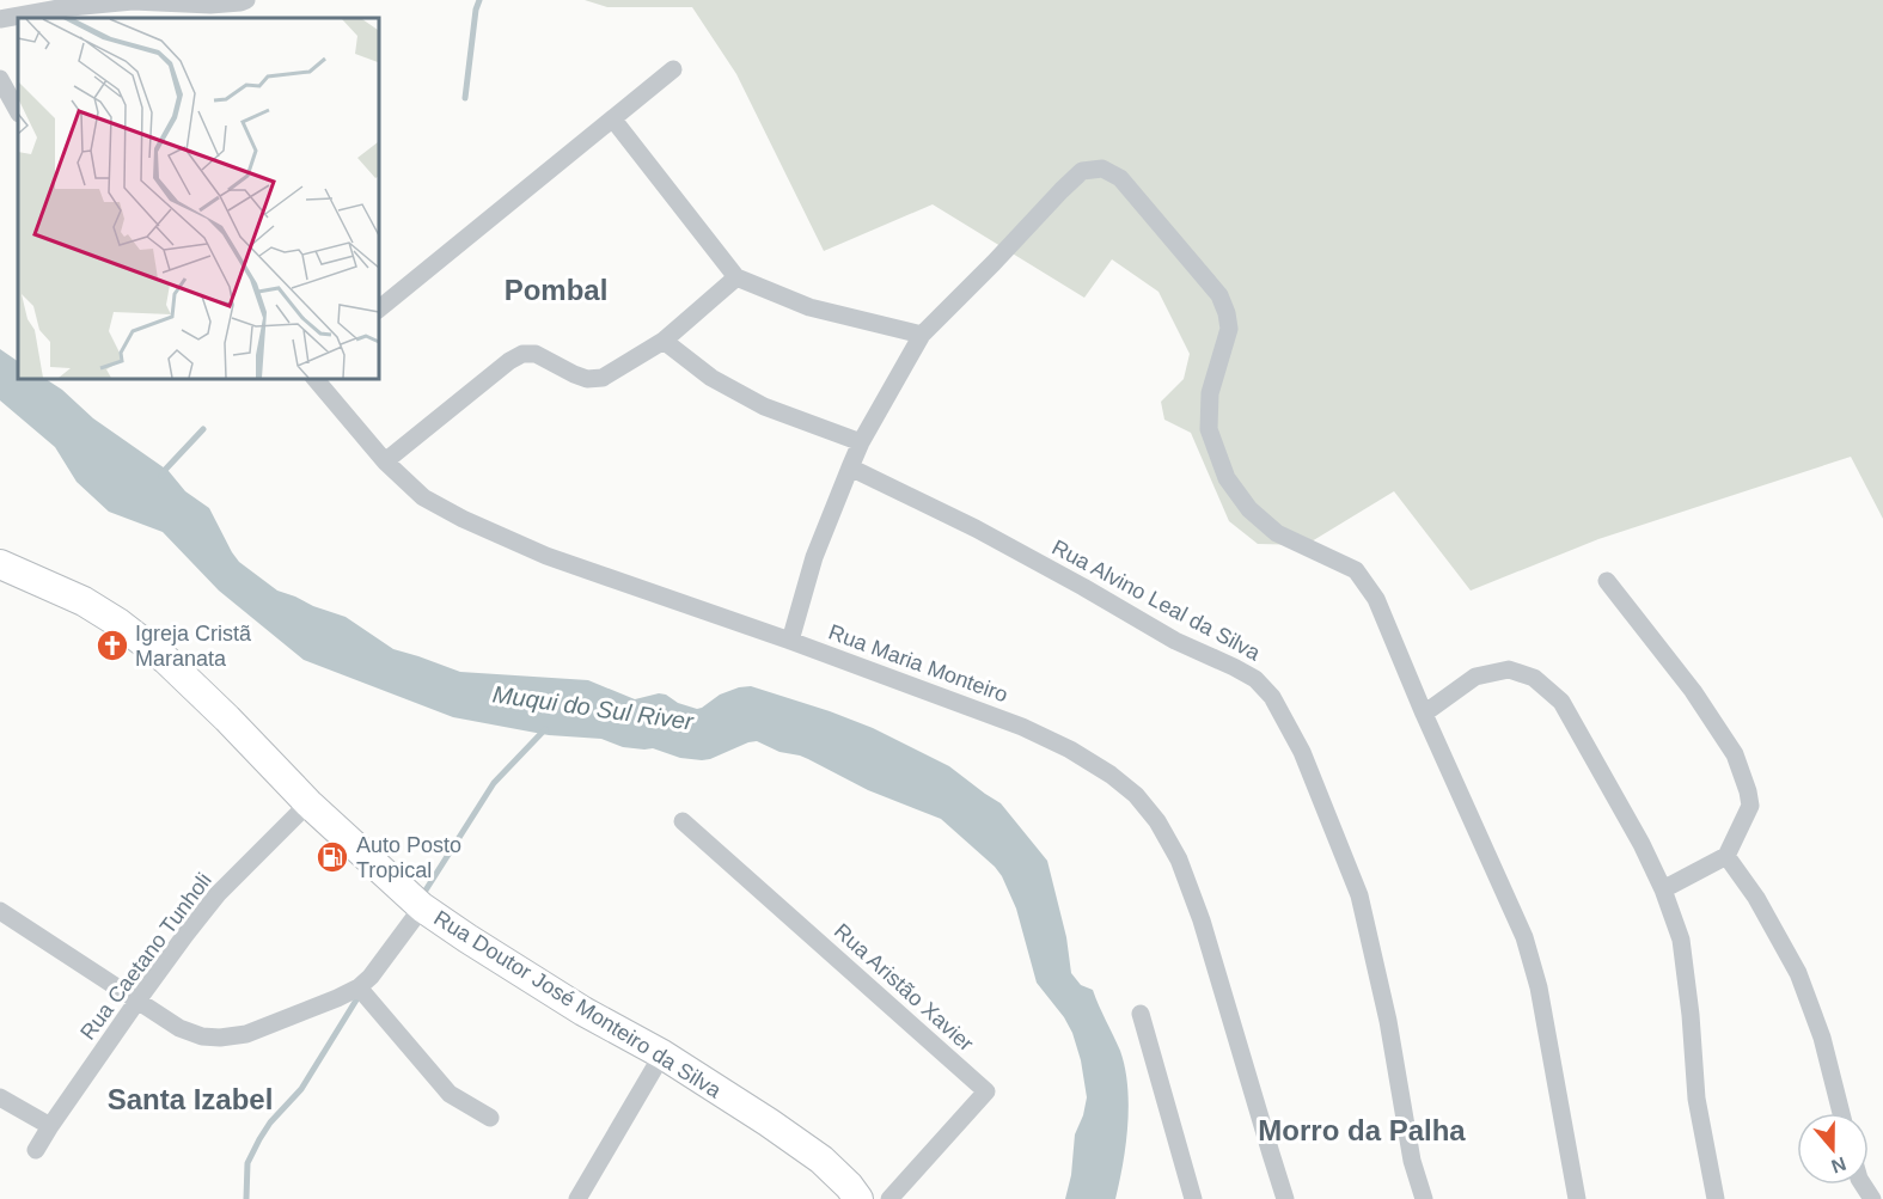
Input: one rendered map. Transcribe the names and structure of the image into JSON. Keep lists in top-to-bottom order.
{
  "streets": {
    "main road": ["Rua Doutor José Monteiro da Silva"],
    "street": [
      "Rua Alvino Leal da Silva",
      "Rua Maria Monteiro",
      "Rua Caetano Tunholi",
      "Rua Aristão Xavier"
    ]
  },
  "crossings": [
    ["Rua Caetano Tunholi", "Rua Doutor José Monteiro da Silva"]
  ],
  "districts": ["Pombal", "Santa Izabel", "Morro da Palha"],
  "water": ["Muqui do Sul River"],
  "places": {
    "church": ["Igreja Cristã Maranata"],
    "fuel station": ["Auto Posto Tropical"]
  },
  "north": "bottom"
}
